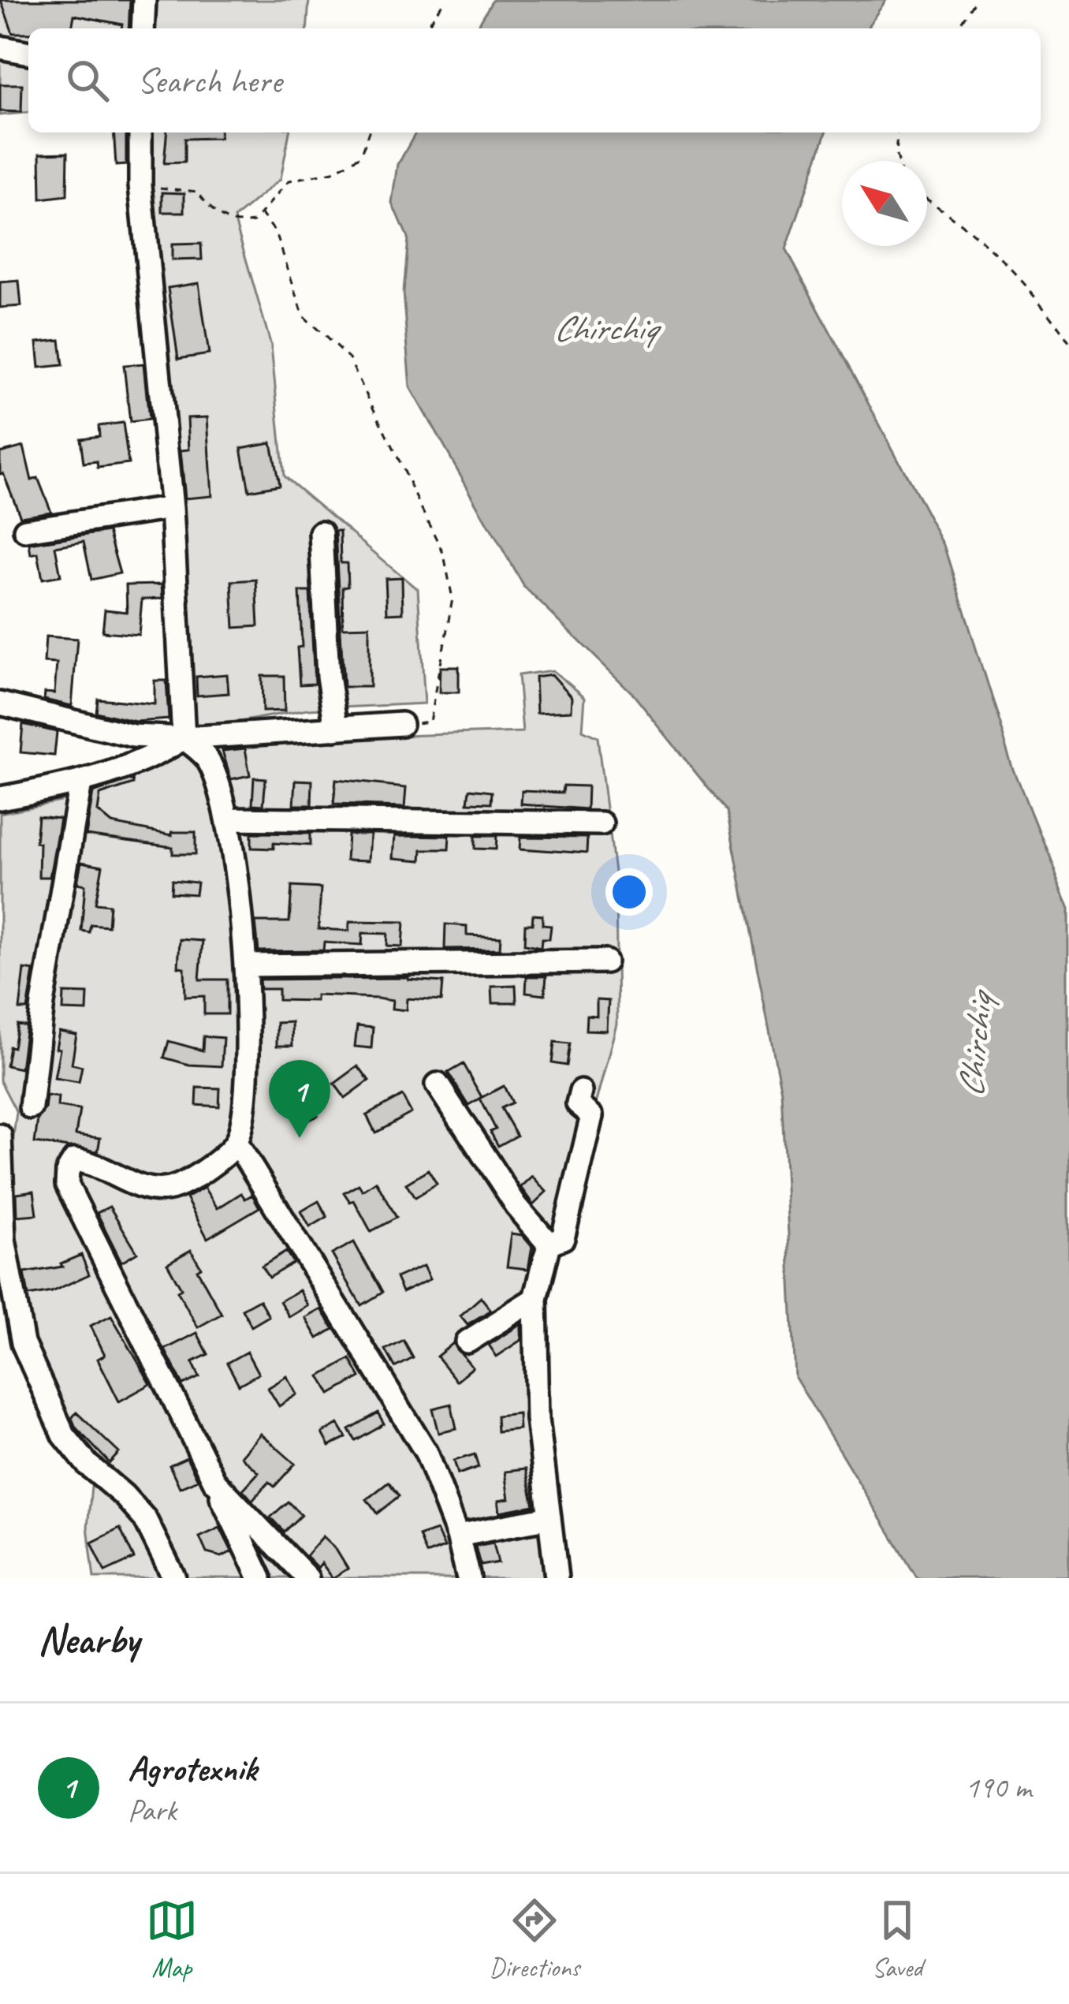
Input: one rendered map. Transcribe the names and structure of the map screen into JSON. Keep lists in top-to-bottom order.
{
  "water": ["Chirchiq"],
  "north": "top left",
  "page": {
    "search": "Search here",
    "pins": "1",
    "heading": "Nearby",
    "list": [
      {
        "mark": "1",
        "name": "Agrotexnik",
        "note": "Park",
        "value": "190 m"
      }
    ],
    "nav": ["Map", "Directions", "Saved"]
  }
}
